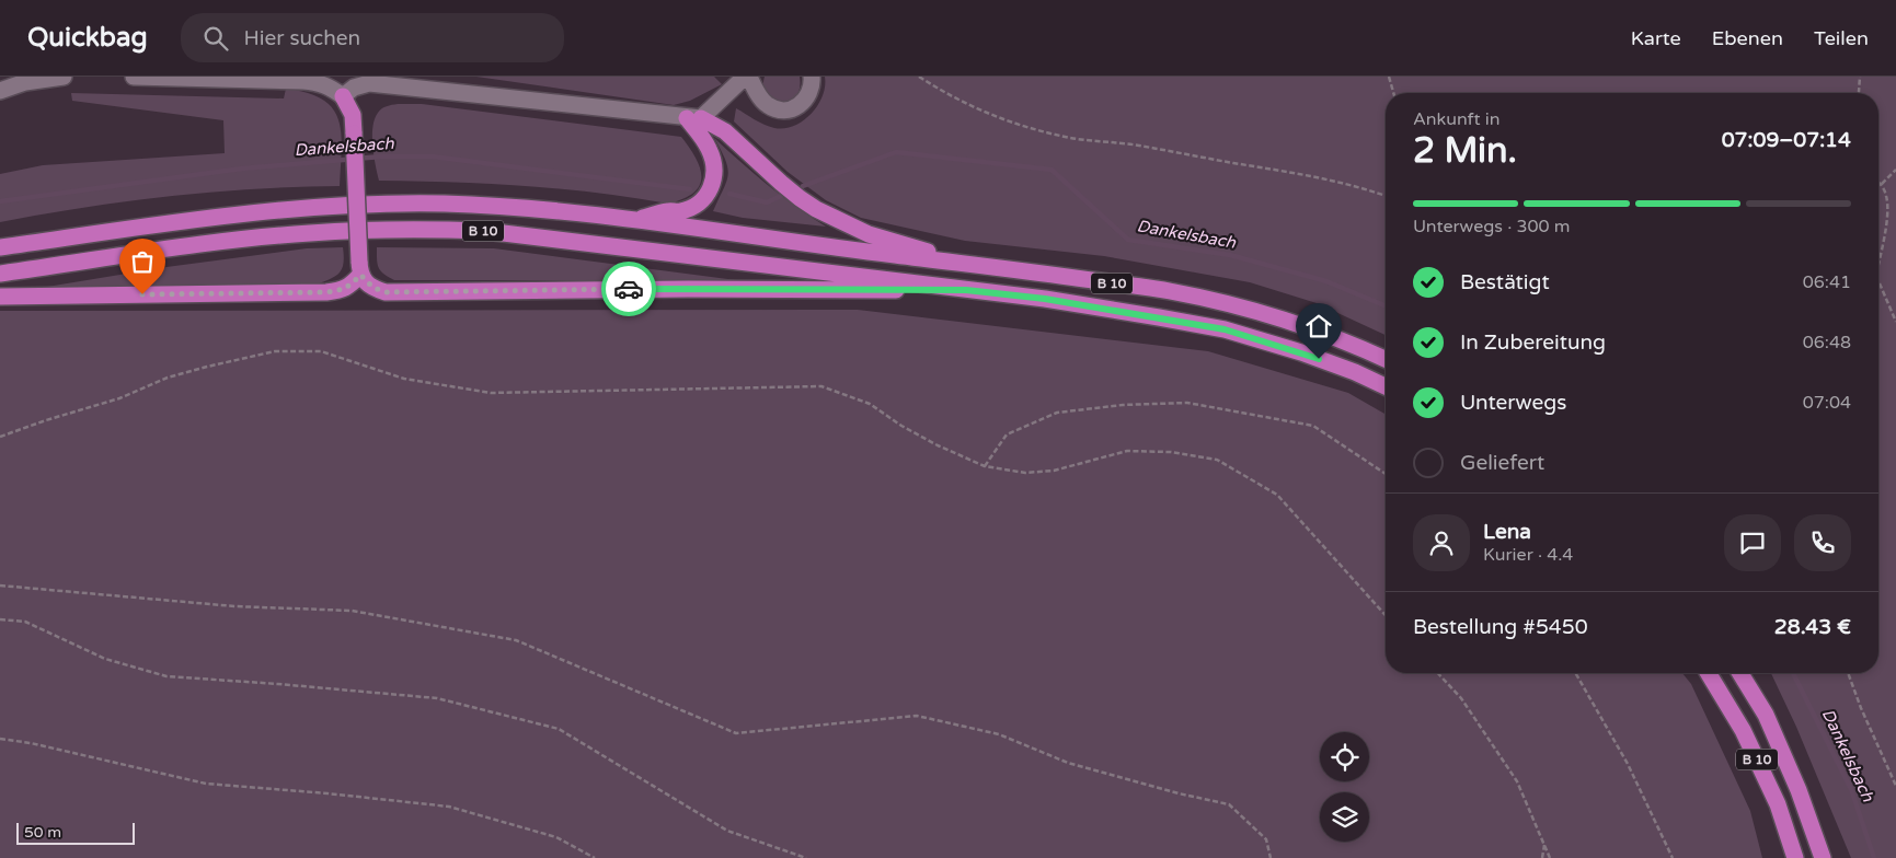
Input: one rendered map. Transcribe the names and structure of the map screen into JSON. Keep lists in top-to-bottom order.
{
  "streets": {
    "highway": ["B 10"]
  },
  "water": ["Dankelsbach"],
  "scale_bar": "50 m",
  "page": {
    "header": "Quickbag",
    "search": "Hier suchen",
    "nav": ["Karte", "Ebenen", "Teilen"],
    "heading": ["2 Min.", "Ankunft in", "07:09–07:14"],
    "panel": [
      "Lena",
      "Kurier · 4.4",
      "Bestellung #5450",
      "28.43 €"
    ],
    "bar": "Unterwegs · 300 m",
    "list": [
      ["Bestätigt", "06:41"],
      ["In Zubereitung", "06:48"],
      ["Unterwegs", "07:04"],
      "Geliefert"
    ],
    "scale": "50 m"
  }
}
